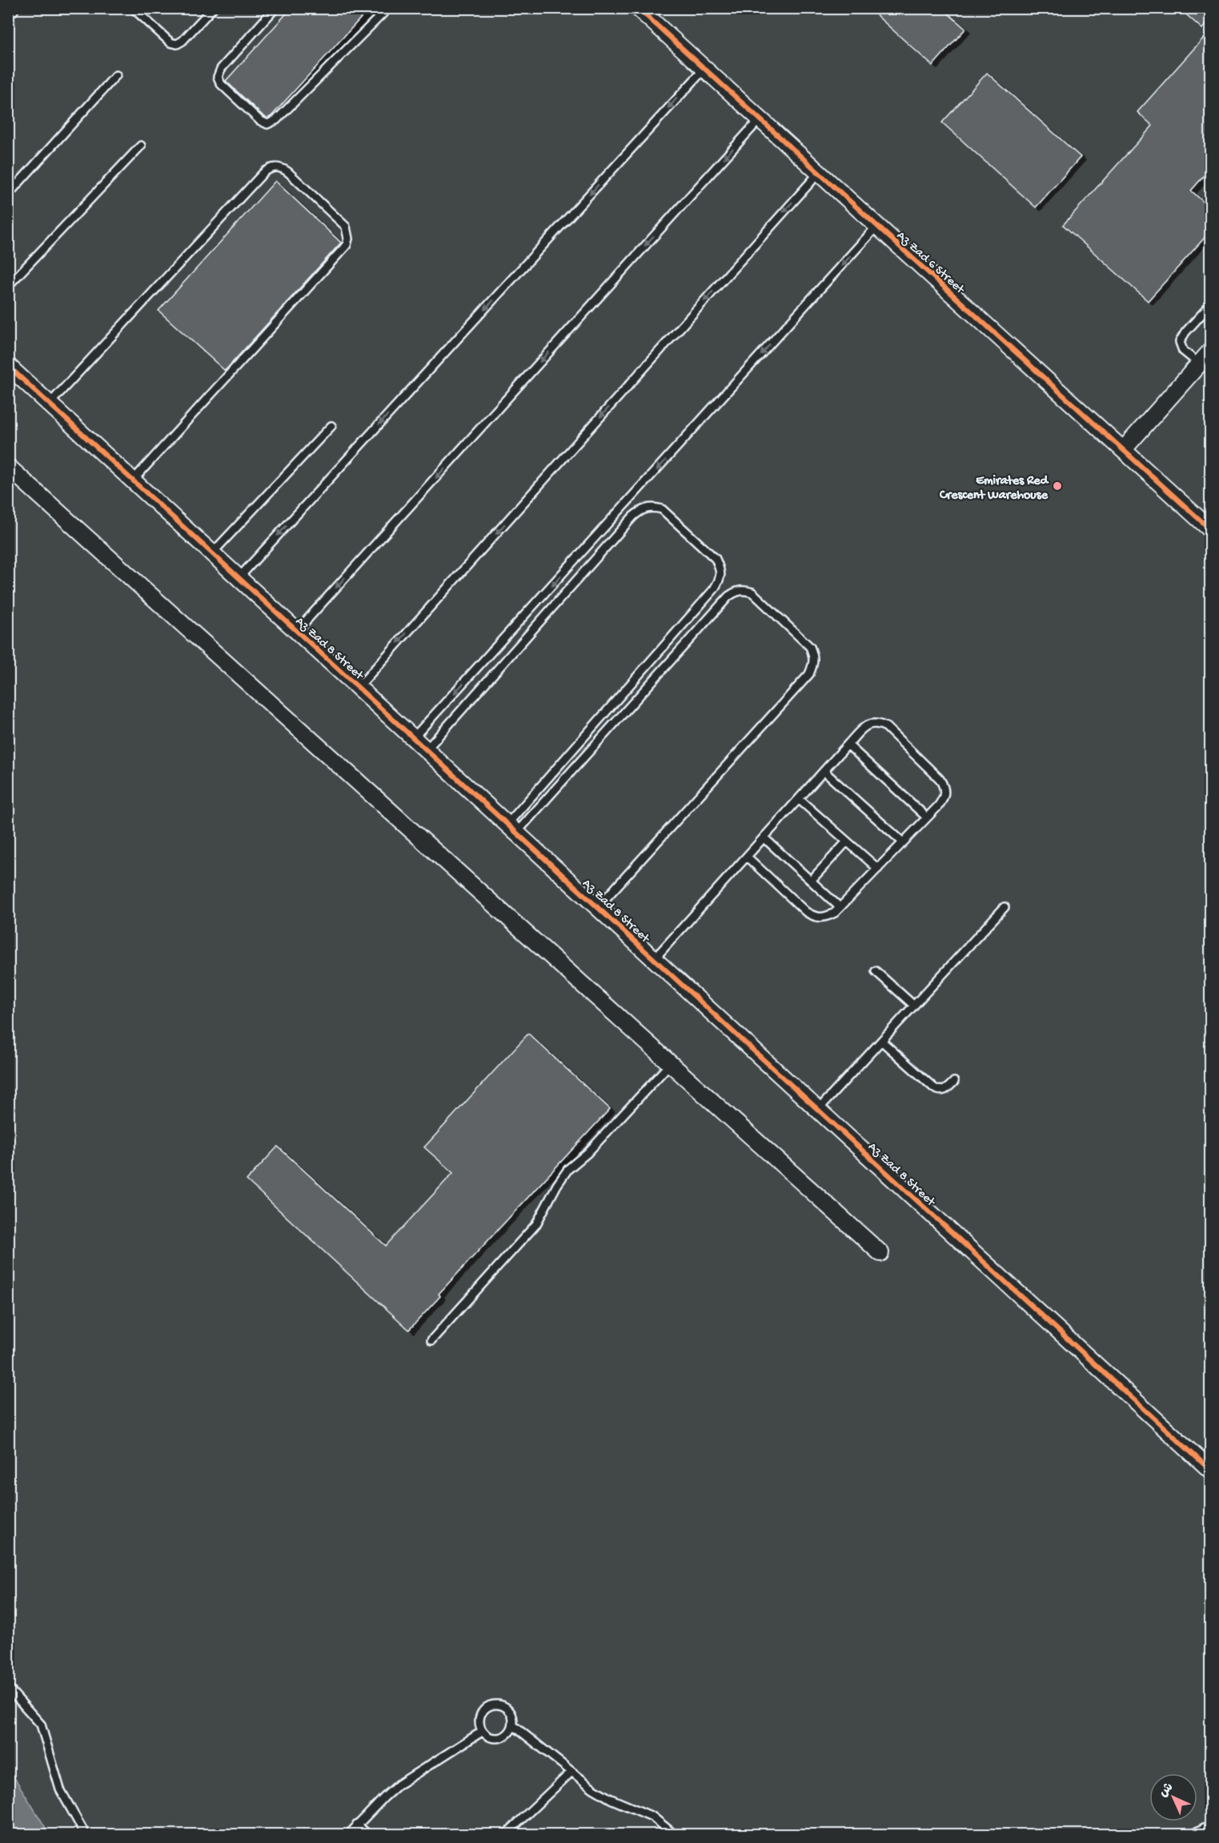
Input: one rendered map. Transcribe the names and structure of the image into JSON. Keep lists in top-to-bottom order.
{
  "streets": {
    "street": ["Az Zad 6 Street", "Az Zad 8 Street"]
  },
  "places": ["Emirates Red Crescent Warehouse"],
  "north": "top left"
}
